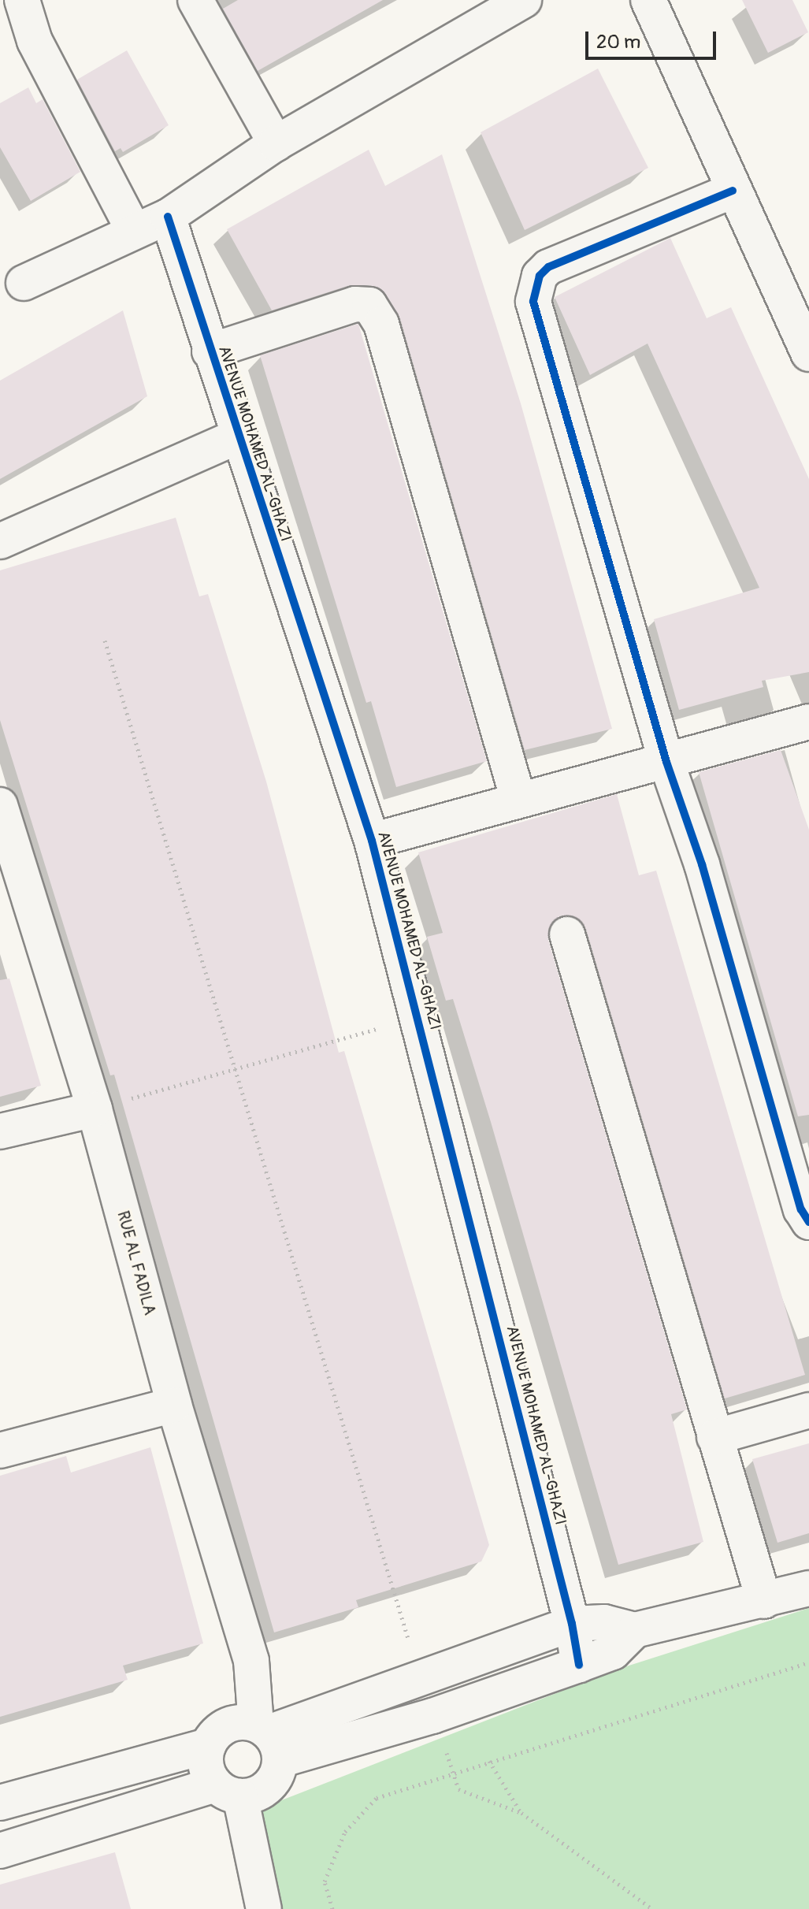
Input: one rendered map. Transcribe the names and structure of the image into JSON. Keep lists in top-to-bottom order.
{
  "streets": {
    "street": ["AVENUE MOHAMED AL-GHAZI", "RUE AL FADILA"]
  },
  "scale_bar": "20 m"
}
